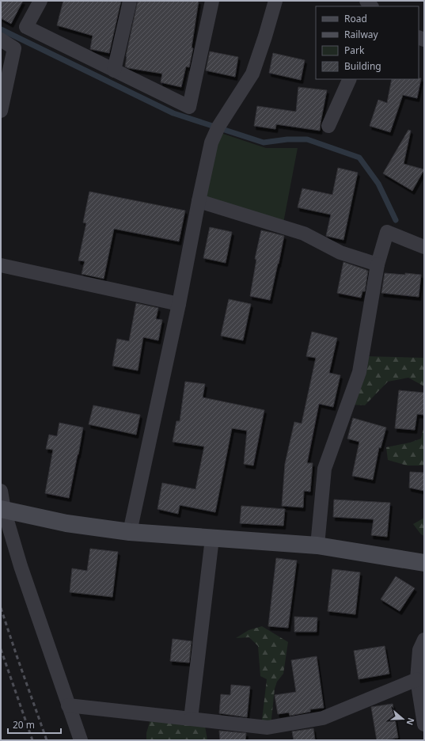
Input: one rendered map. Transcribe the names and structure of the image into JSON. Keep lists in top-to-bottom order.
{
  "legend": [
    "Road",
    "Railway",
    "Park",
    "Building"
  ],
  "scale_bar": "20 m",
  "north": "right"
}
